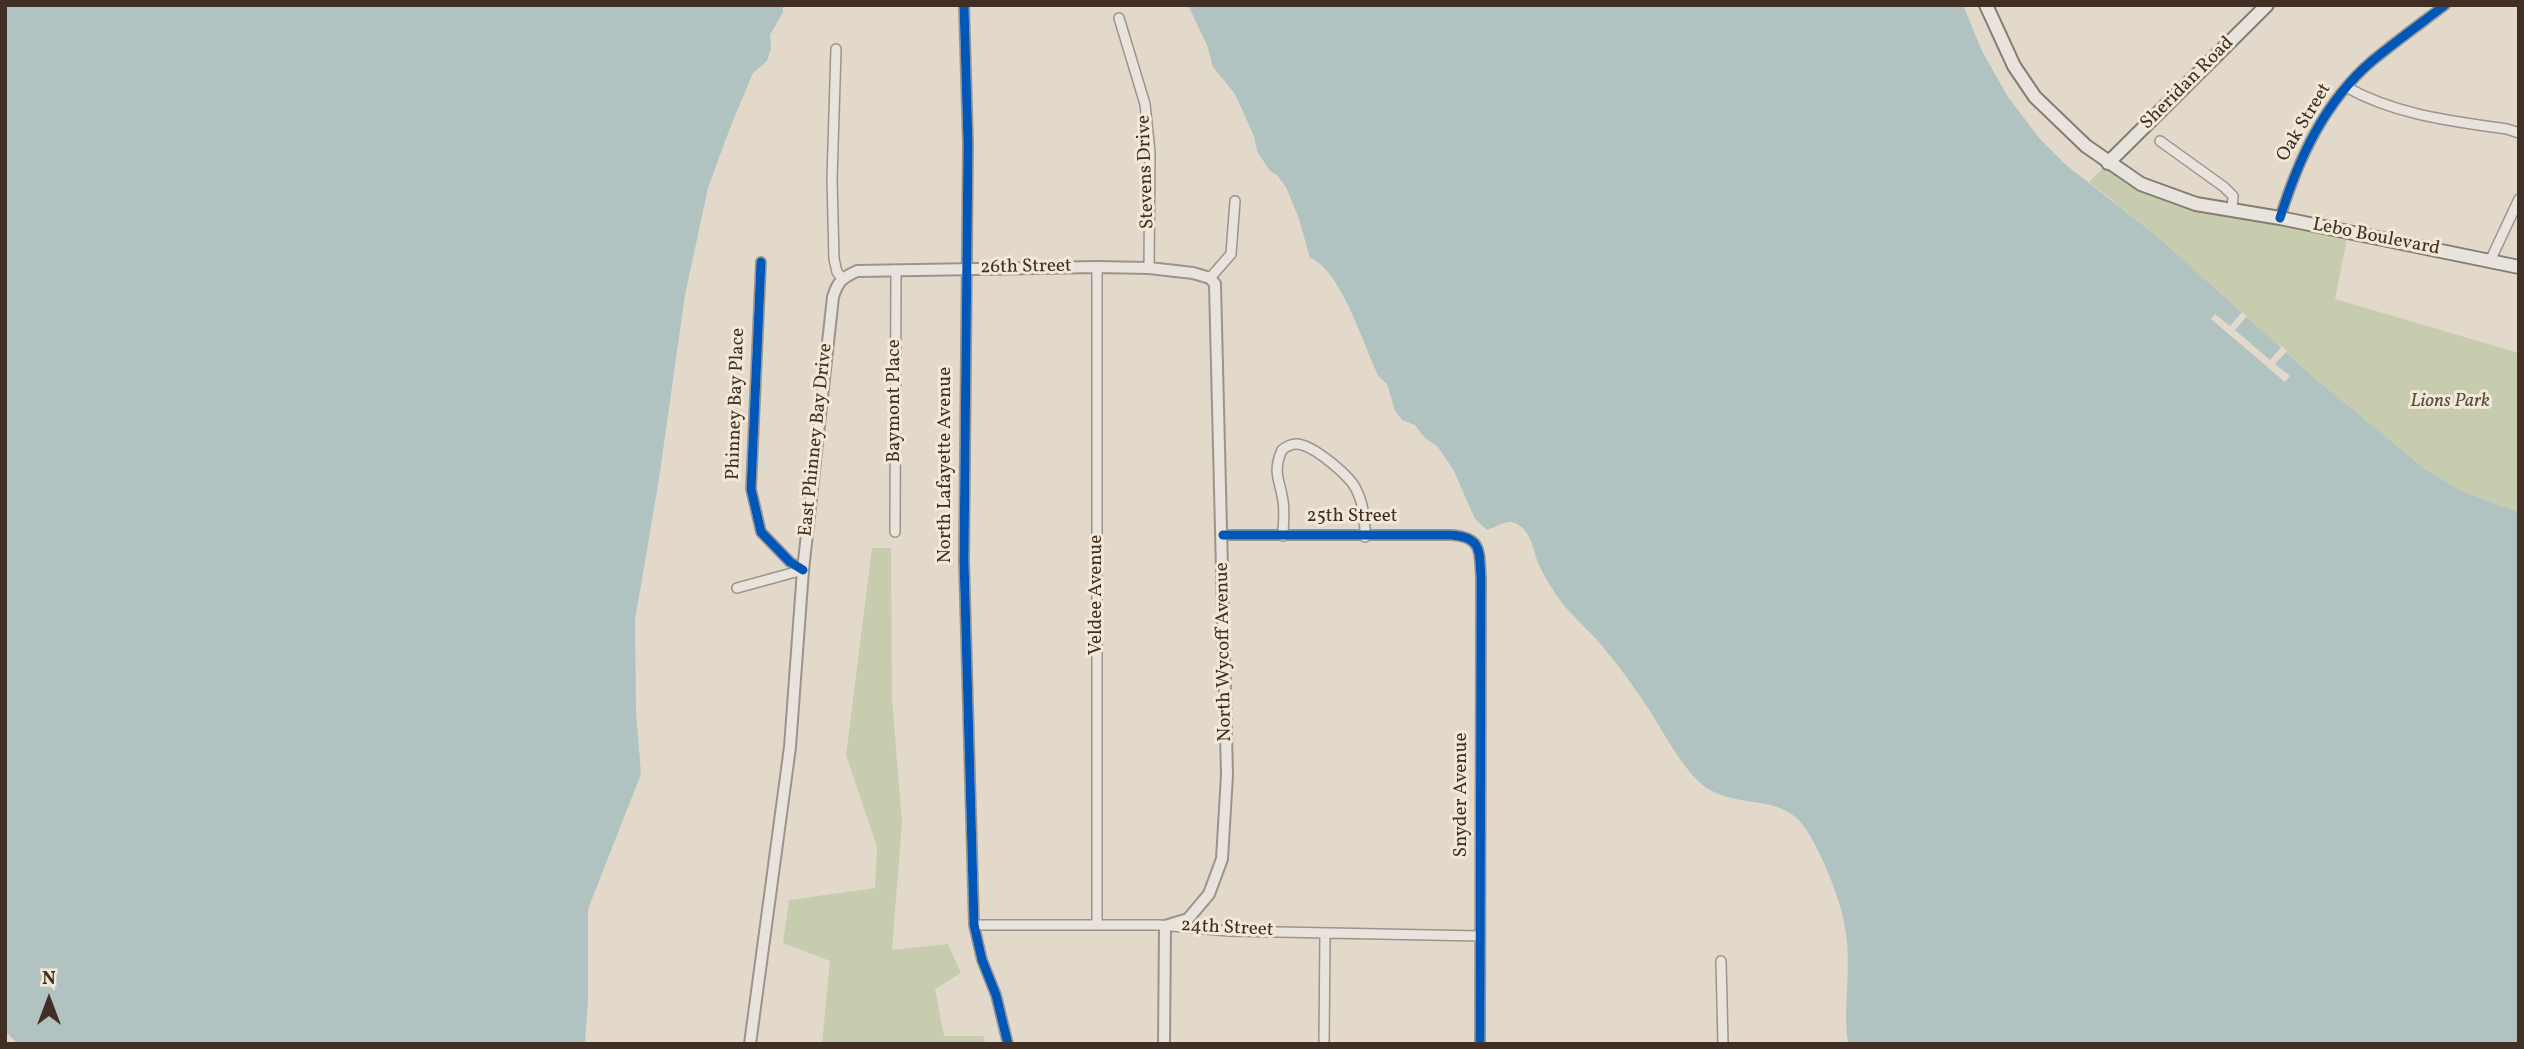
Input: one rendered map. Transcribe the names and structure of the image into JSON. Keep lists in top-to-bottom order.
{
  "streets": {
    "main road": ["Sheridan Road", "Lebo Boulevard"],
    "street": [
      "Oak Street",
      "Stevens Drive",
      "26th Street",
      "Baymont Place",
      "Phinney Bay Place",
      "East Phinney Bay Drive",
      "North Lafayette Avenue",
      "25th Street",
      "Veldee Avenue",
      "North Wycoff Avenue",
      "Snyder Avenue",
      "24th Street"
    ]
  },
  "crossings": [
    ["Sheridan Road", "Lebo Boulevard"],
    ["Oak Street", "Lebo Boulevard"],
    ["Stevens Drive", "26th Street"],
    ["26th Street", "Baymont Place"],
    ["26th Street", "East Phinney Bay Drive"],
    ["26th Street", "North Lafayette Avenue"],
    ["26th Street", "Veldee Avenue"],
    ["26th Street", "North Wycoff Avenue"],
    ["Phinney Bay Place", "East Phinney Bay Drive"],
    ["North Lafayette Avenue", "24th Street"],
    ["25th Street", "North Wycoff Avenue"],
    ["25th Street", "Snyder Avenue"],
    ["Veldee Avenue", "24th Street"],
    ["North Wycoff Avenue", "24th Street"],
    ["Snyder Avenue", "24th Street"]
  ],
  "parks": ["Lions Park"],
  "north": "top"
}
